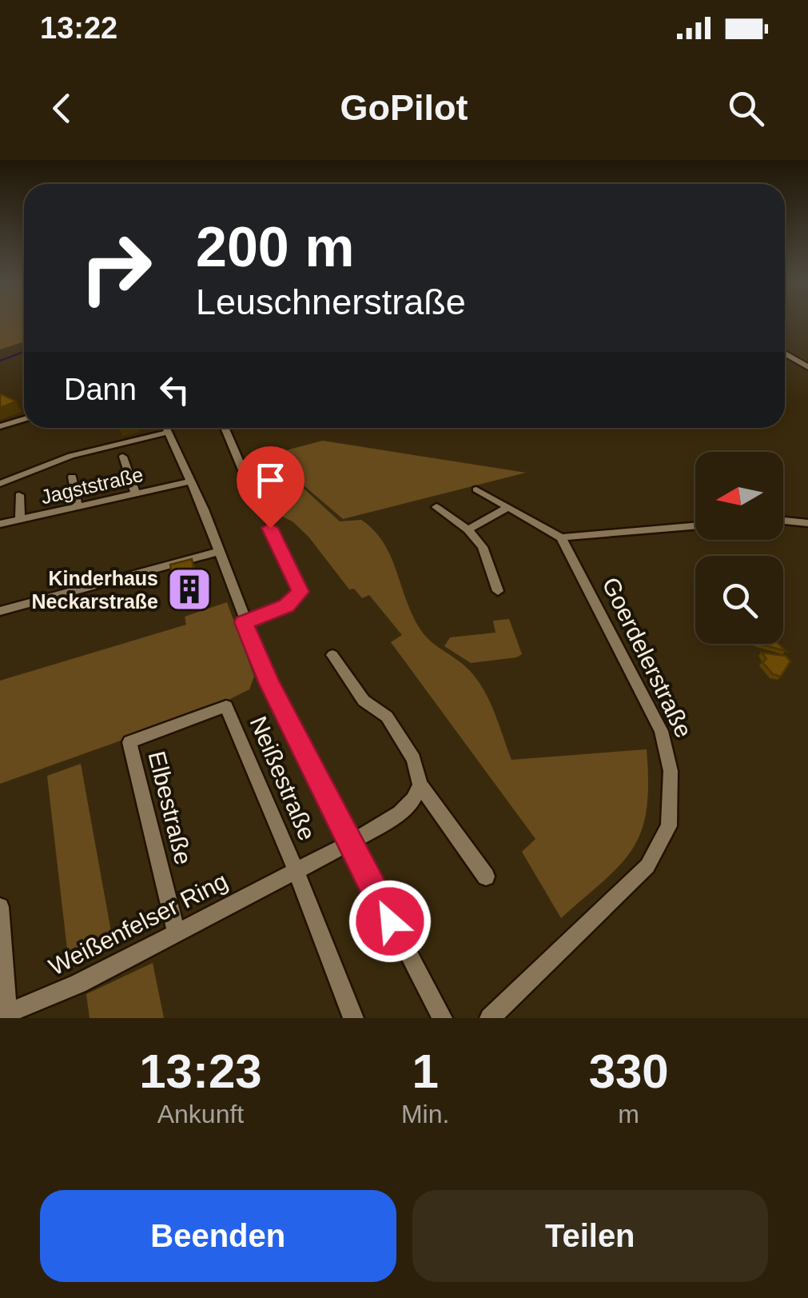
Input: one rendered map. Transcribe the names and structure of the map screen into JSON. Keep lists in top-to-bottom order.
{
  "streets": {
    "street": [
      "Jagststraße",
      "Goerdelerstraße",
      "Neißestraße",
      "Elbestraße",
      "Weißenfelser Ring"
    ]
  },
  "crossings": [
    ["Neißestraße", "Elbestraße"],
    ["Neißestraße", "Weißenfelser Ring"],
    ["Elbestraße", "Weißenfelser Ring"]
  ],
  "places": {
    "building": ["Kinderhaus Neckarstraße"]
  },
  "north": "left",
  "page": {
    "status": "13:22",
    "header": "GoPilot",
    "turn": ["200 m", "Leuschnerstraße"],
    "then": "Dann",
    "eta": [
      "13:23",
      "Ankunft",
      "1",
      "Min.",
      "330",
      "m"
    ],
    "buttons": ["Beenden", "Teilen"]
  }
}
